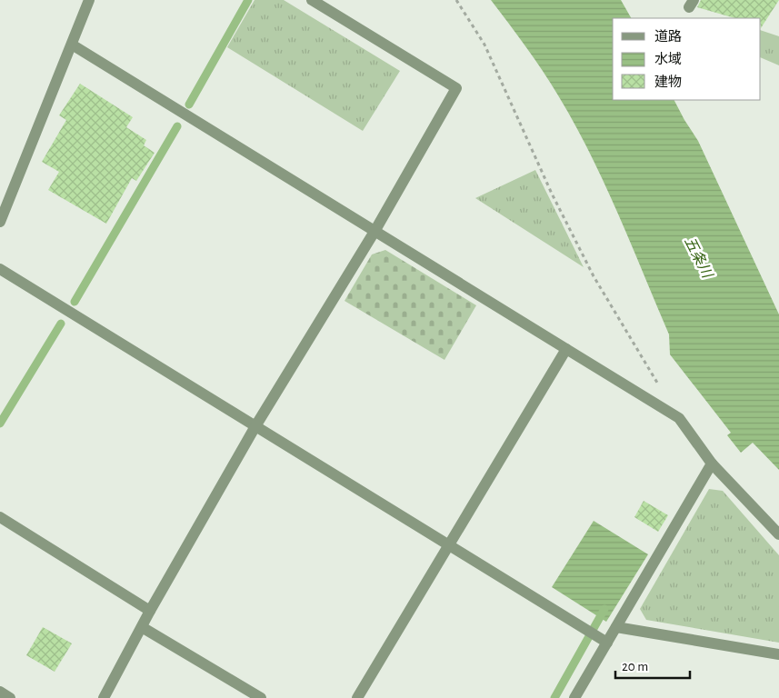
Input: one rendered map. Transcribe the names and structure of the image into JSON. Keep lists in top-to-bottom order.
{
  "water": ["五条川"],
  "legend": ["道路", "水域", "建物"],
  "scale_bar": "20 m"
}
